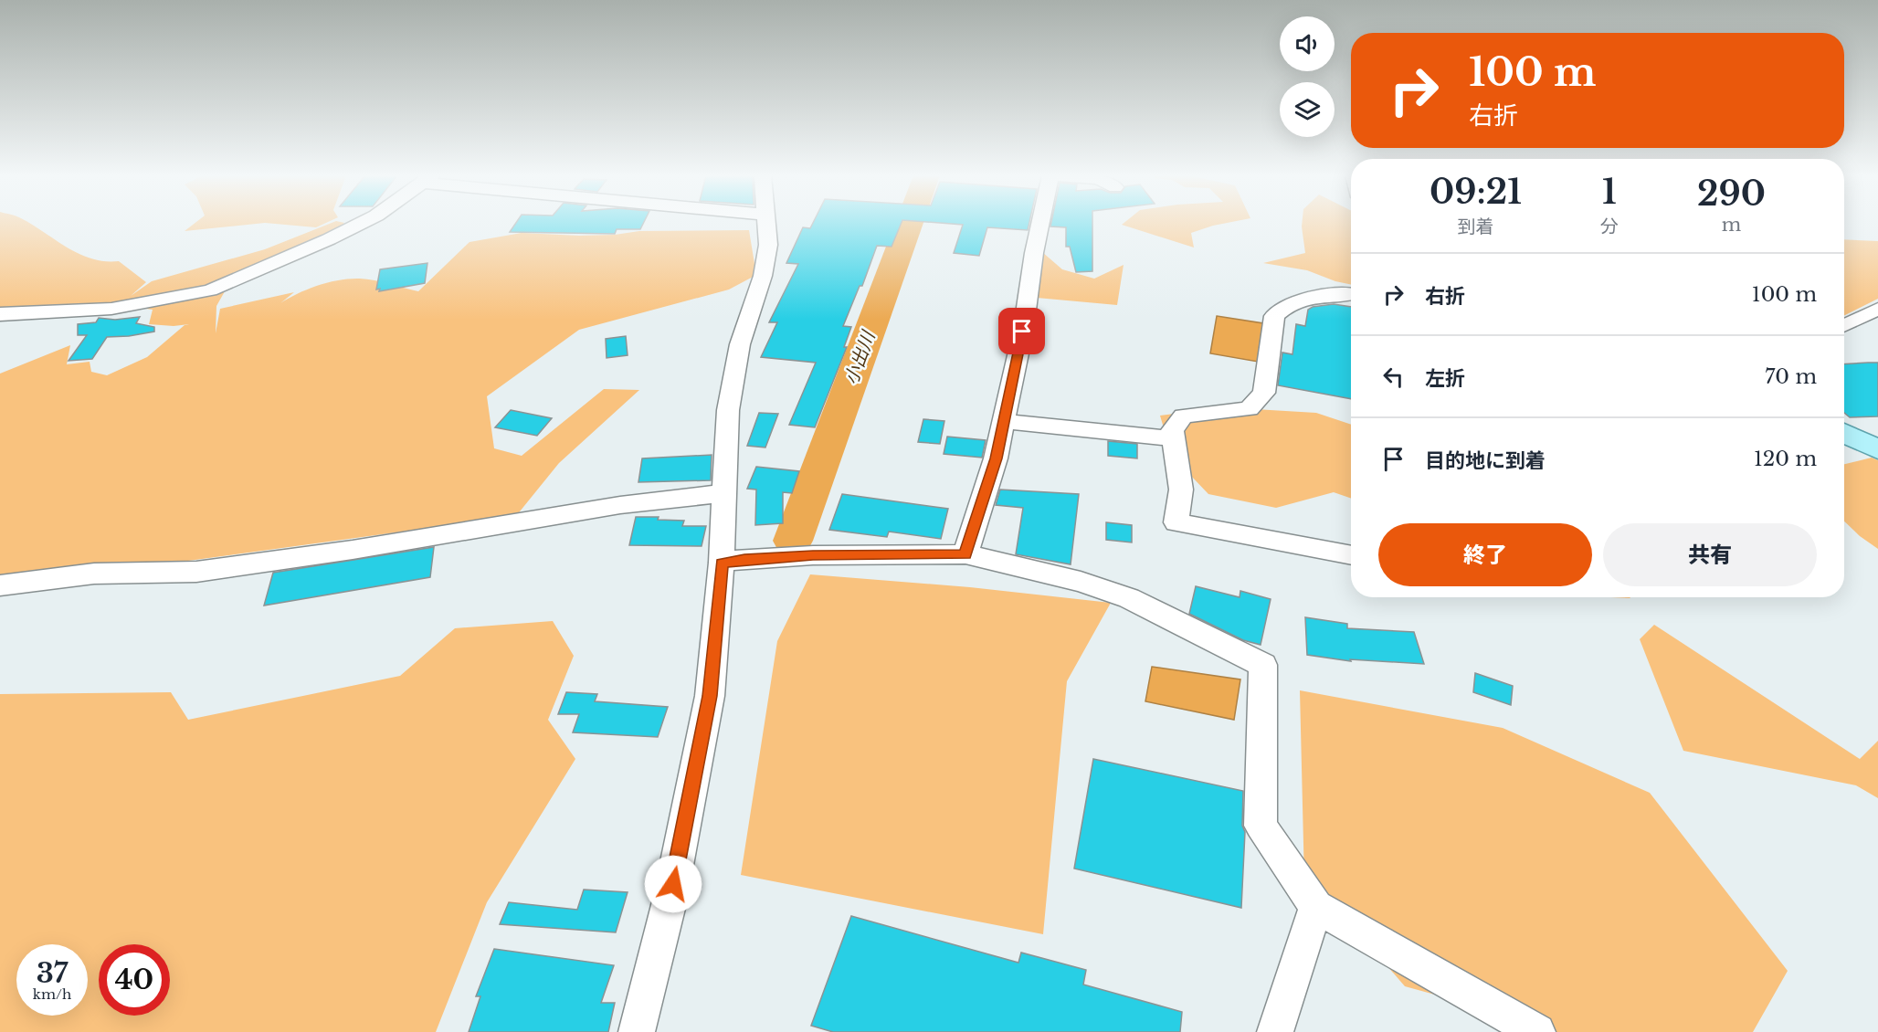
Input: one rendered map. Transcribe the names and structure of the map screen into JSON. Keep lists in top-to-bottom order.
{
  "water": ["小出川"],
  "page": {
    "turn": ["100 m", "右折"],
    "eta": [
      "09:21",
      "到着",
      "1",
      "分",
      "290",
      "m"
    ],
    "list": [
      {
        "name": "右折",
        "value": "100 m"
      },
      {
        "name": "左折",
        "value": "70 m"
      },
      {
        "name": "目的地に到着",
        "value": "120 m"
      }
    ],
    "buttons": ["終了", "共有"],
    "speed": "37 km/h",
    "limit": "40"
  }
}
